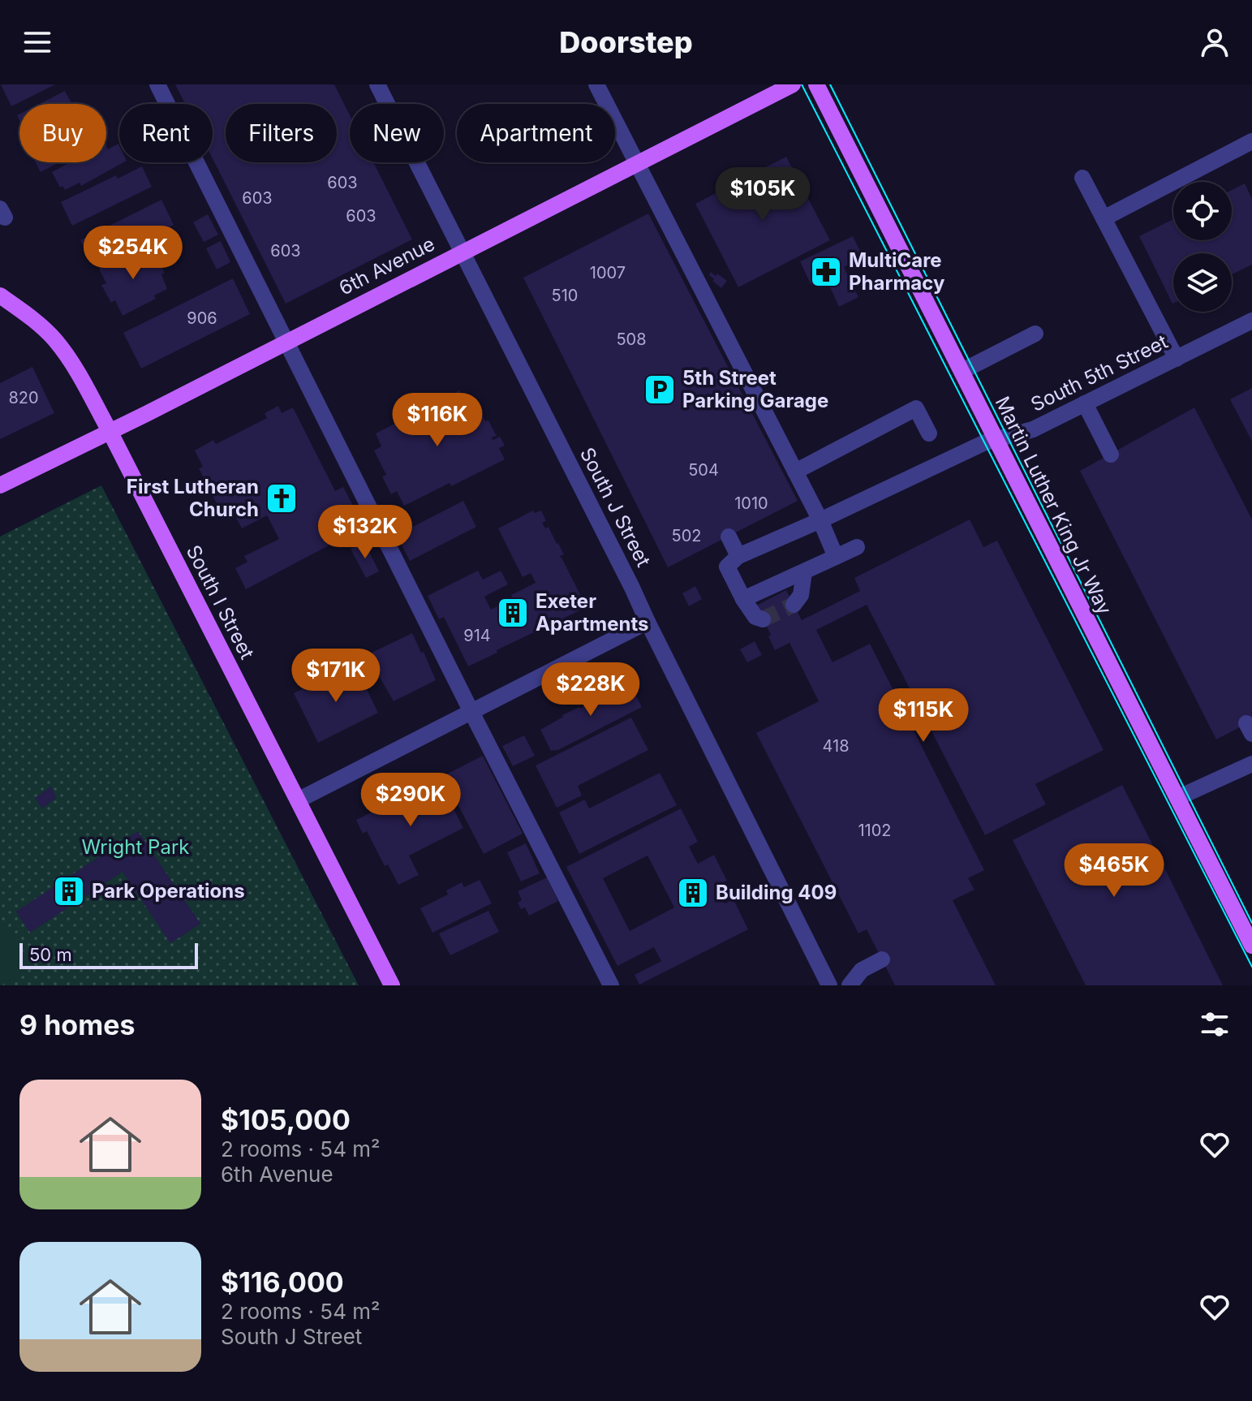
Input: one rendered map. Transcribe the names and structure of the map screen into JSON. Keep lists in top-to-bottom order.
{
  "streets": {
    "main road": ["6th Avenue", "Martin Luther King Jr Way", "South I Street"],
    "street": ["South 5th Street", "South J Street"]
  },
  "crossings": [
    ["6th Avenue", "South J Street"],
    ["6th Avenue", "South I Street"],
    ["South 5th Street", "Martin Luther King Jr Way"]
  ],
  "parks": ["Wright Park"],
  "places": {
    "pharmacy": ["MultiCare Pharmacy"],
    "parking": ["5th Street Parking Garage"],
    "church": ["First Lutheran Church"],
    "building": ["Exeter Apartments", "Park Operations", "Building 409"]
  },
  "house_numbers": [
    "603",
    "603",
    "603",
    "603",
    "1007",
    "510",
    "906",
    "508",
    "820",
    "504",
    "1010",
    "502",
    "914",
    "418",
    "1102"
  ],
  "scale_bar": "50 m",
  "page": {
    "header": "Doorstep",
    "chip": [
      "Buy",
      "Rent",
      "Filters",
      "New",
      "Apartment"
    ],
    "price": [
      "$105K",
      "$254K",
      "$116K",
      "$132K",
      "$171K",
      "$228K",
      "$115K",
      "$290K",
      "$465K"
    ],
    "scale": "50 m",
    "heading": "9 homes",
    "list": [
      {
        "name": "$105,000",
        "note": "2 rooms · 54 m² · 6th Avenue"
      },
      {
        "name": "$116,000",
        "note": "2 rooms · 54 m² · South J Street"
      }
    ]
  }
}
